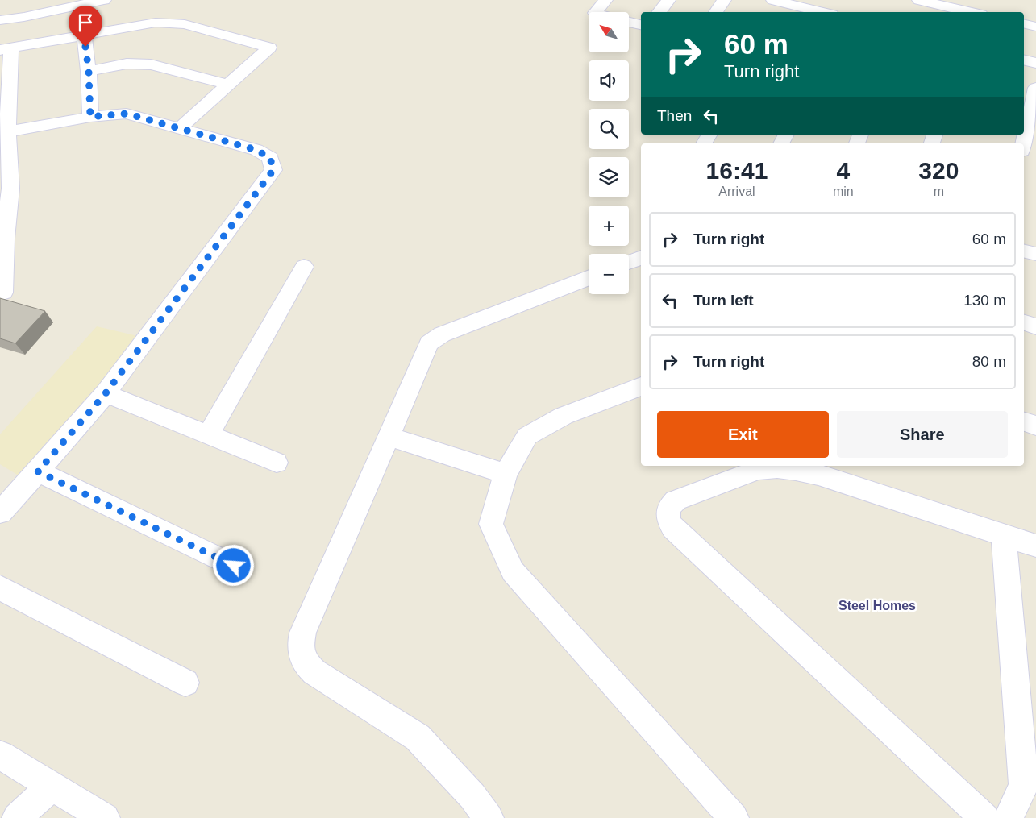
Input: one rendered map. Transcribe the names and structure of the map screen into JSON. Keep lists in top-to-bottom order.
{
  "districts": ["Steel Homes"],
  "north": "top left",
  "page": {
    "map_buttons": ["+", "−"],
    "turn": ["60 m", "Turn right"],
    "then": "Then",
    "eta": [
      "16:41",
      "Arrival",
      "4",
      "min",
      "320",
      "m"
    ],
    "list": [
      {
        "name": "Turn right",
        "value": "60 m"
      },
      {
        "name": "Turn left",
        "value": "130 m"
      },
      {
        "name": "Turn right",
        "value": "80 m"
      }
    ],
    "buttons": ["Exit", "Share"]
  }
}
